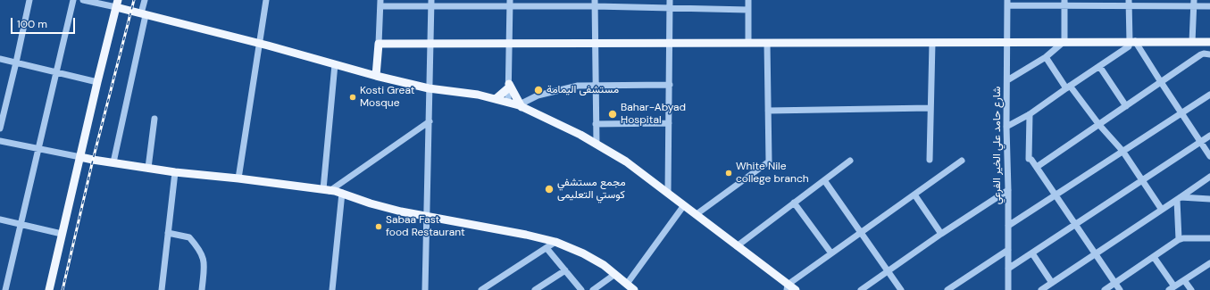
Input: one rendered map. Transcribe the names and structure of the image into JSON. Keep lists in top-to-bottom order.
{
  "streets": {
    "street": ["شارع حامد علي الخير الفرعي"]
  },
  "places": [
    "مستشفى اليمامة",
    "Kosti Great Mosque",
    "Bahar-Abyad Hospital",
    "White Nile college branch",
    "مجمع مستشفي كوستي التعليمى",
    "Sabaa Fast food Restaurant"
  ],
  "scale_bar": "100 m"
}
